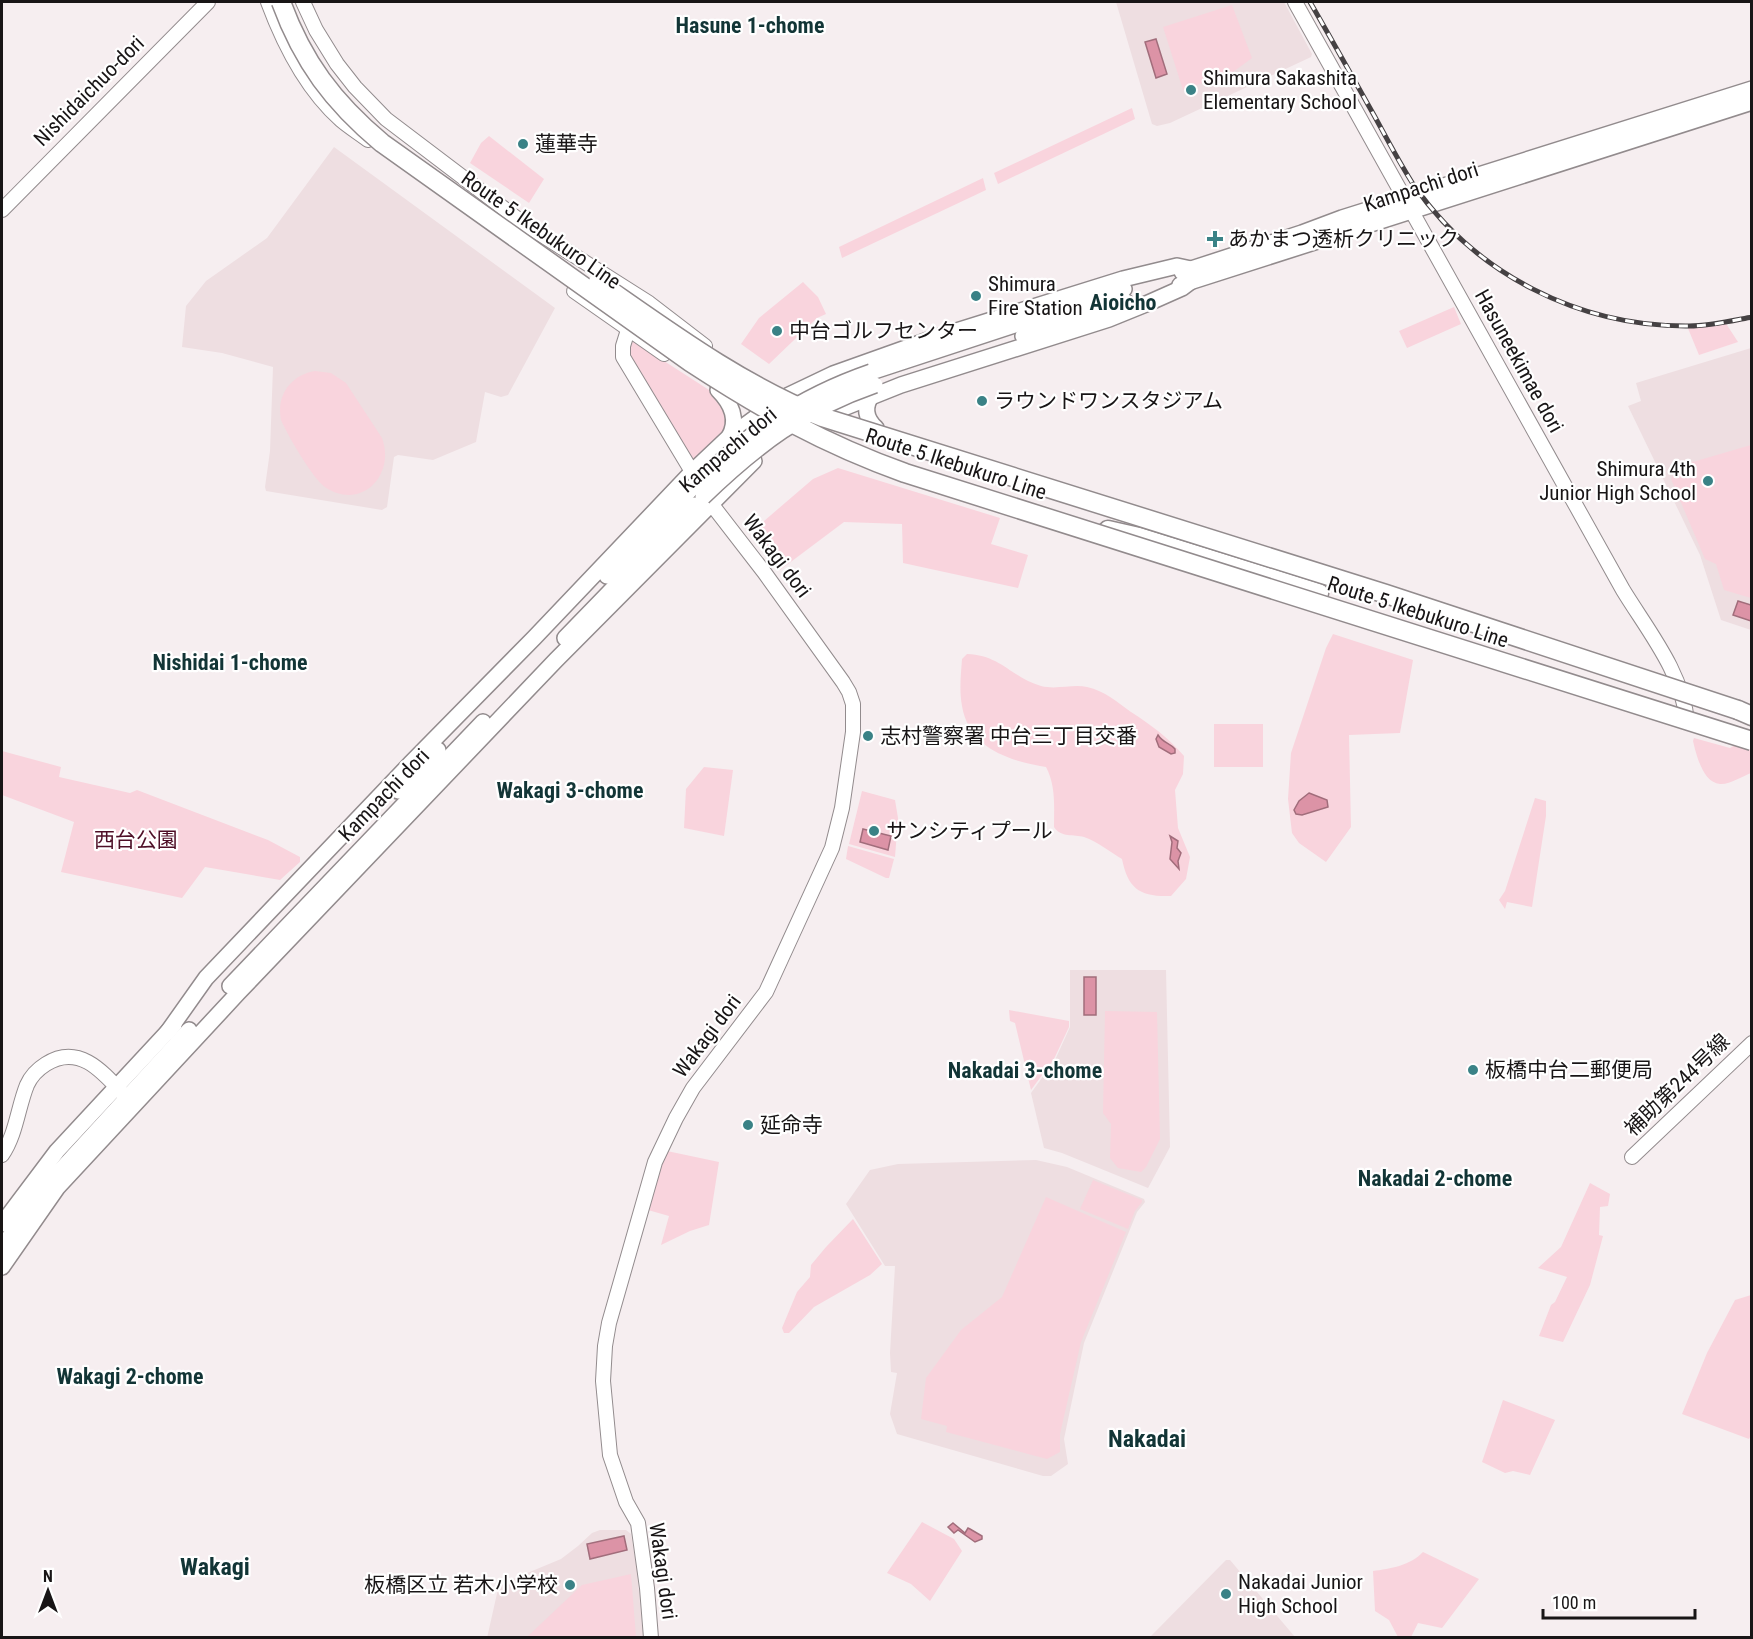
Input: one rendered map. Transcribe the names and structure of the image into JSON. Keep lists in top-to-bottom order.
{
  "streets": {
    "highway": ["Route 5 Ikebukuro Line"],
    "main road": ["Kampachi dori"],
    "street": [
      "Nishidaichuo-dori",
      "Hasuneekimae dori",
      "Wakagi dori",
      "補助第244号線"
    ]
  },
  "crossings": [
    ["Kampachi dori", "Hasuneekimae dori"]
  ],
  "districts": [
    "Hasune 1-chome",
    "Aioicho",
    "Nishidai 1-chome",
    "Wakagi 3-chome",
    "Nakadai 3-chome",
    "Nakadai 2-chome",
    "Wakagi 2-chome",
    "Nakadai",
    "Wakagi"
  ],
  "parks": ["西台公園"],
  "places": {
    "other": [
      "Shimura Sakashita Elementary School",
      "蓮華寺",
      "Shimura Fire Station",
      "中台ゴルフセンター",
      "ラウンドワンスタジアム",
      "Shimura 4th Junior High School",
      "志村警察署 中台三丁目交番",
      "サンシティプール",
      "板橋中台二郵便局",
      "延命寺",
      "板橋区立 若木小学校",
      "Nakadai Junior High School"
    ],
    "health": ["あかまつ透析クリニック"]
  },
  "scale_bar": "100 m",
  "north": "top"
}
